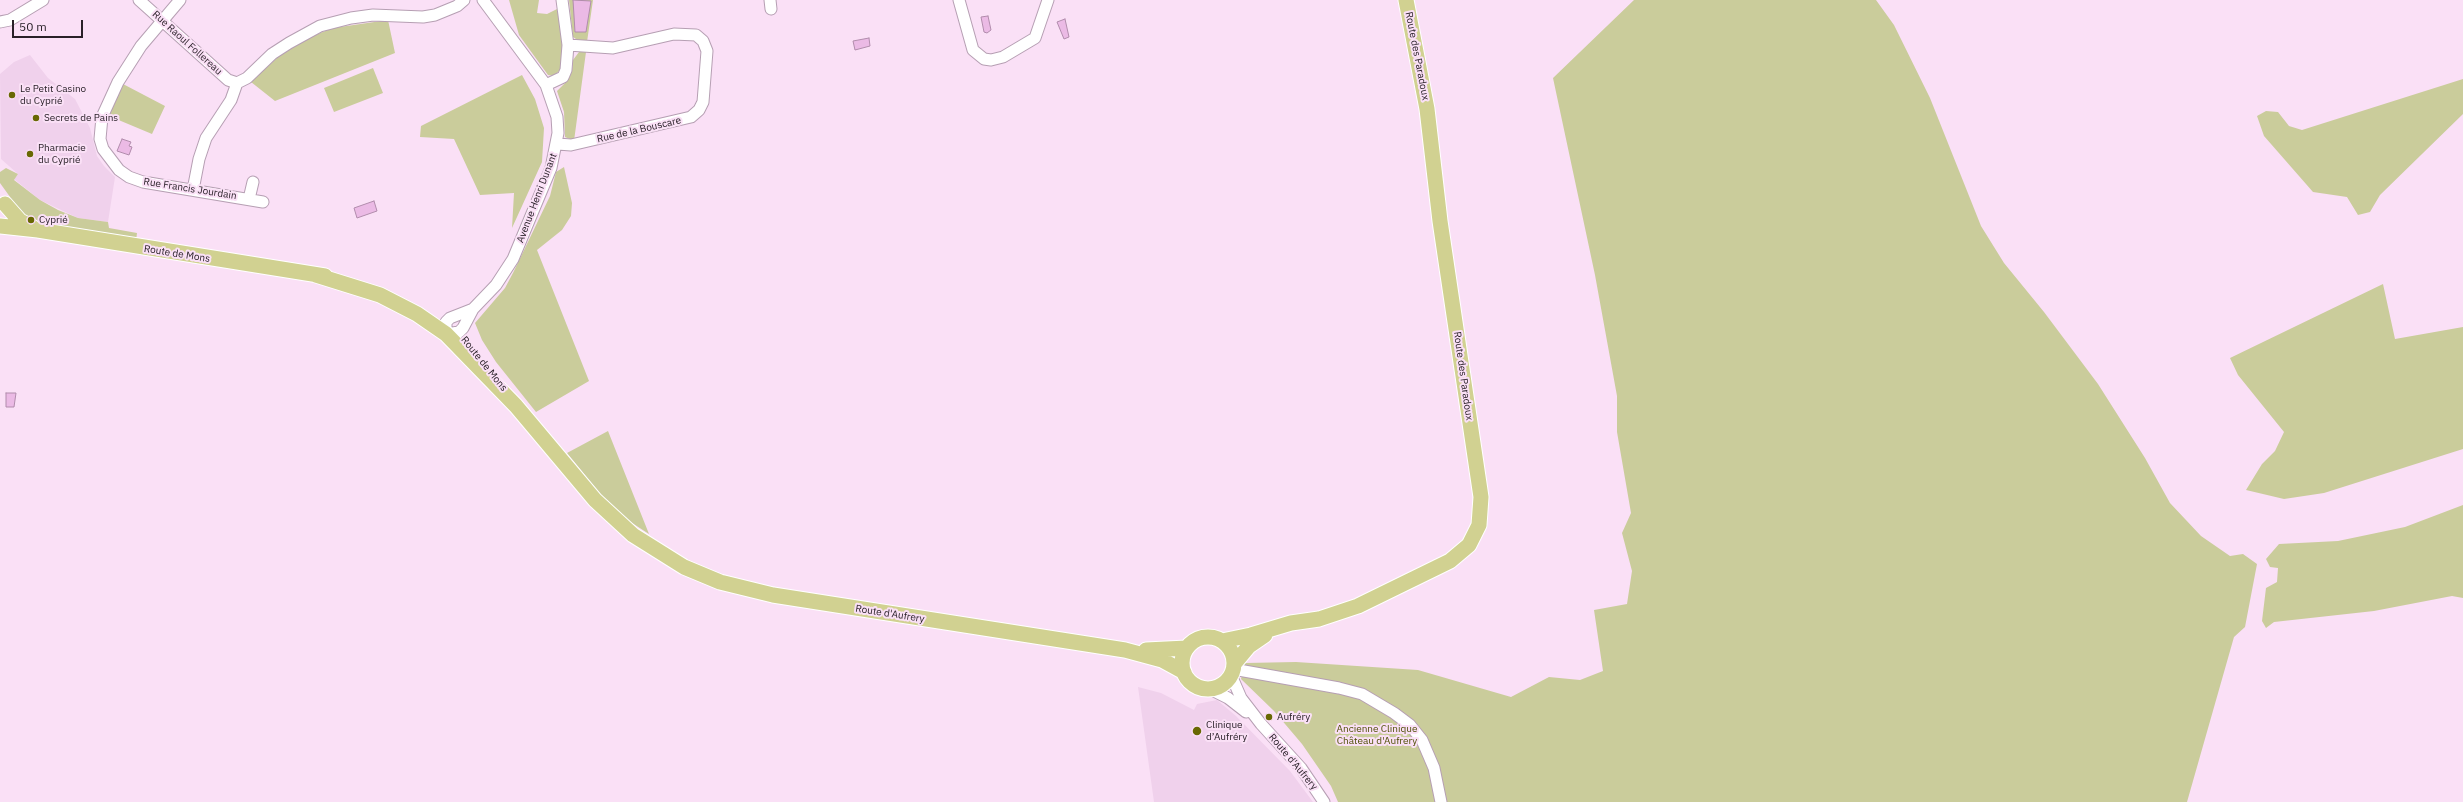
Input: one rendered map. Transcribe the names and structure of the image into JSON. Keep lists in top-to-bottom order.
{
  "streets": {
    "main road": ["Route des Paradoux", "Route de Mons", "Route d'Aufrery"],
    "street": [
      "Rue Raoul Follereau",
      "Rue de la Bouscare",
      "Rue Francis Jourdain",
      "Avenue Henri Dunant"
    ]
  },
  "crossings": [
    ["Rue Raoul Follereau", "Rue Francis Jourdain"],
    ["Route des Paradoux", "Route d'Aufrery"],
    ["Rue de la Bouscare", "Avenue Henri Dunant"],
    ["Avenue Henri Dunant", "Route de Mons"],
    ["Route de Mons", "Route d'Aufrery"]
  ],
  "parks": ["Ancienne Clinique Château d'Aufrery"],
  "places": [
    "Le Petit Casino du Cyprié",
    "Secrets de Pains",
    "Pharmacie du Cyprié",
    "Cyprié",
    "Aufréry",
    "Clinique d’Aufréry"
  ],
  "scale_bar": "50 m"
}
